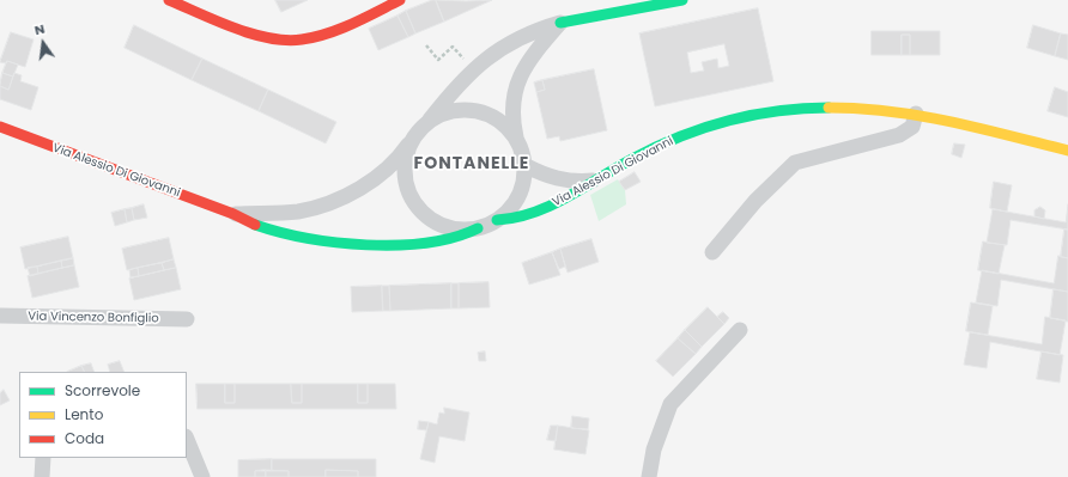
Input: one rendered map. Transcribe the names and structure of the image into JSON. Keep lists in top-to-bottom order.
{
  "streets": {
    "street": ["Via Alessio Di Giovanni", "Via Vincenzo Bonfiglio"]
  },
  "districts": ["FONTANELLE"],
  "legend": ["Scorrevole", "Lento", "Coda"],
  "north": "top"
}
